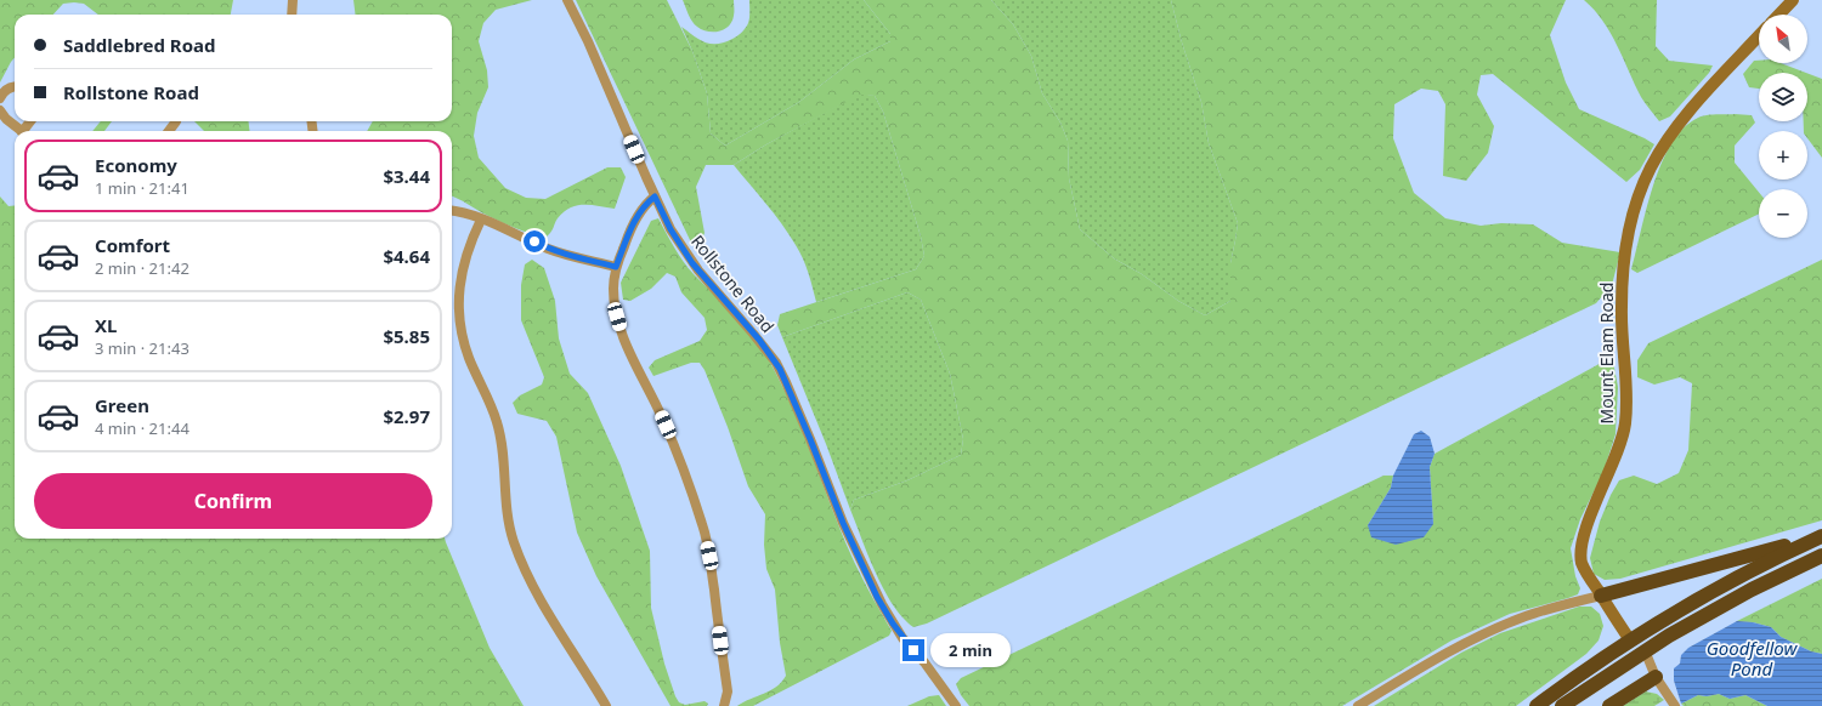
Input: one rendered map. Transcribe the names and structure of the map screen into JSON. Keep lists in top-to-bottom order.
{
  "streets": {
    "main road": ["Mount Elam Road"],
    "street": ["Rollstone Road"]
  },
  "water": ["Goodfellow Pond"],
  "north": "top left",
  "page": {
    "map_buttons": ["+", "−"],
    "banner": ["Saddlebred Road", "Rollstone Road"],
    "list": [
      {
        "name": "Economy",
        "note": "1 min · 21:41",
        "value": "$3.44"
      },
      {
        "name": "Comfort",
        "note": "2 min · 21:42",
        "value": "$4.64"
      },
      {
        "name": "XL",
        "note": "3 min · 21:43",
        "value": "$5.85"
      },
      {
        "name": "Green",
        "note": "4 min · 21:44",
        "value": "$2.97"
      }
    ],
    "buttons": "Confirm",
    "bubble": "2 min"
  }
}
